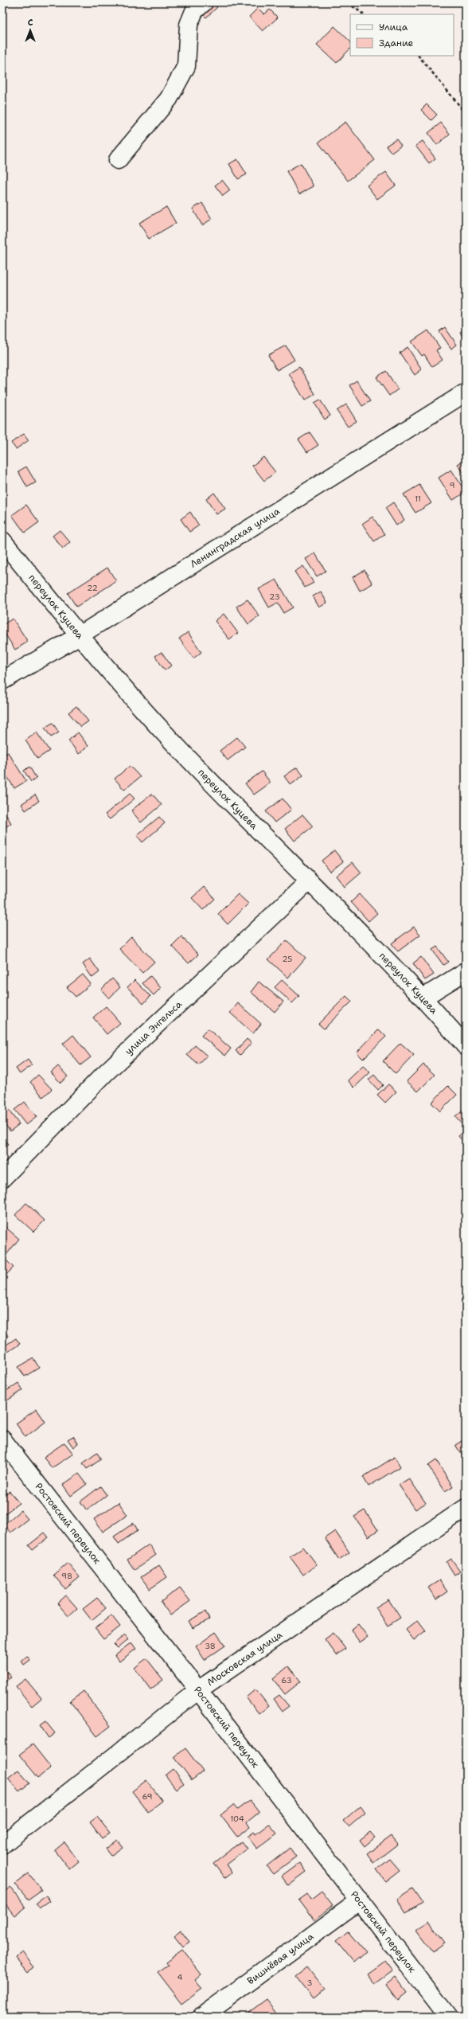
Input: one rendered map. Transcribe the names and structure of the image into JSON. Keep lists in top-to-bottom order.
{
  "streets": {
    "street": [
      "Ленинградская улица",
      "переулок Куцева",
      "улица Энгельса",
      "Ростовский переулок",
      "Московская улица",
      "Вишнёвая улица"
    ]
  },
  "crossings": [
    ["Ленинградская улица", "переулок Куцева"],
    ["переулок Куцева", "улица Энгельса"],
    ["Ростовский переулок", "Московская улица"],
    ["Ростовский переулок", "Вишнёвая улица"]
  ],
  "house_numbers": [
    "9",
    "11",
    "22",
    "23",
    "25",
    "98",
    "38",
    "63",
    "69",
    "104",
    "4",
    "3"
  ],
  "legend": ["Улица", "Здание"],
  "north": "top"
}
